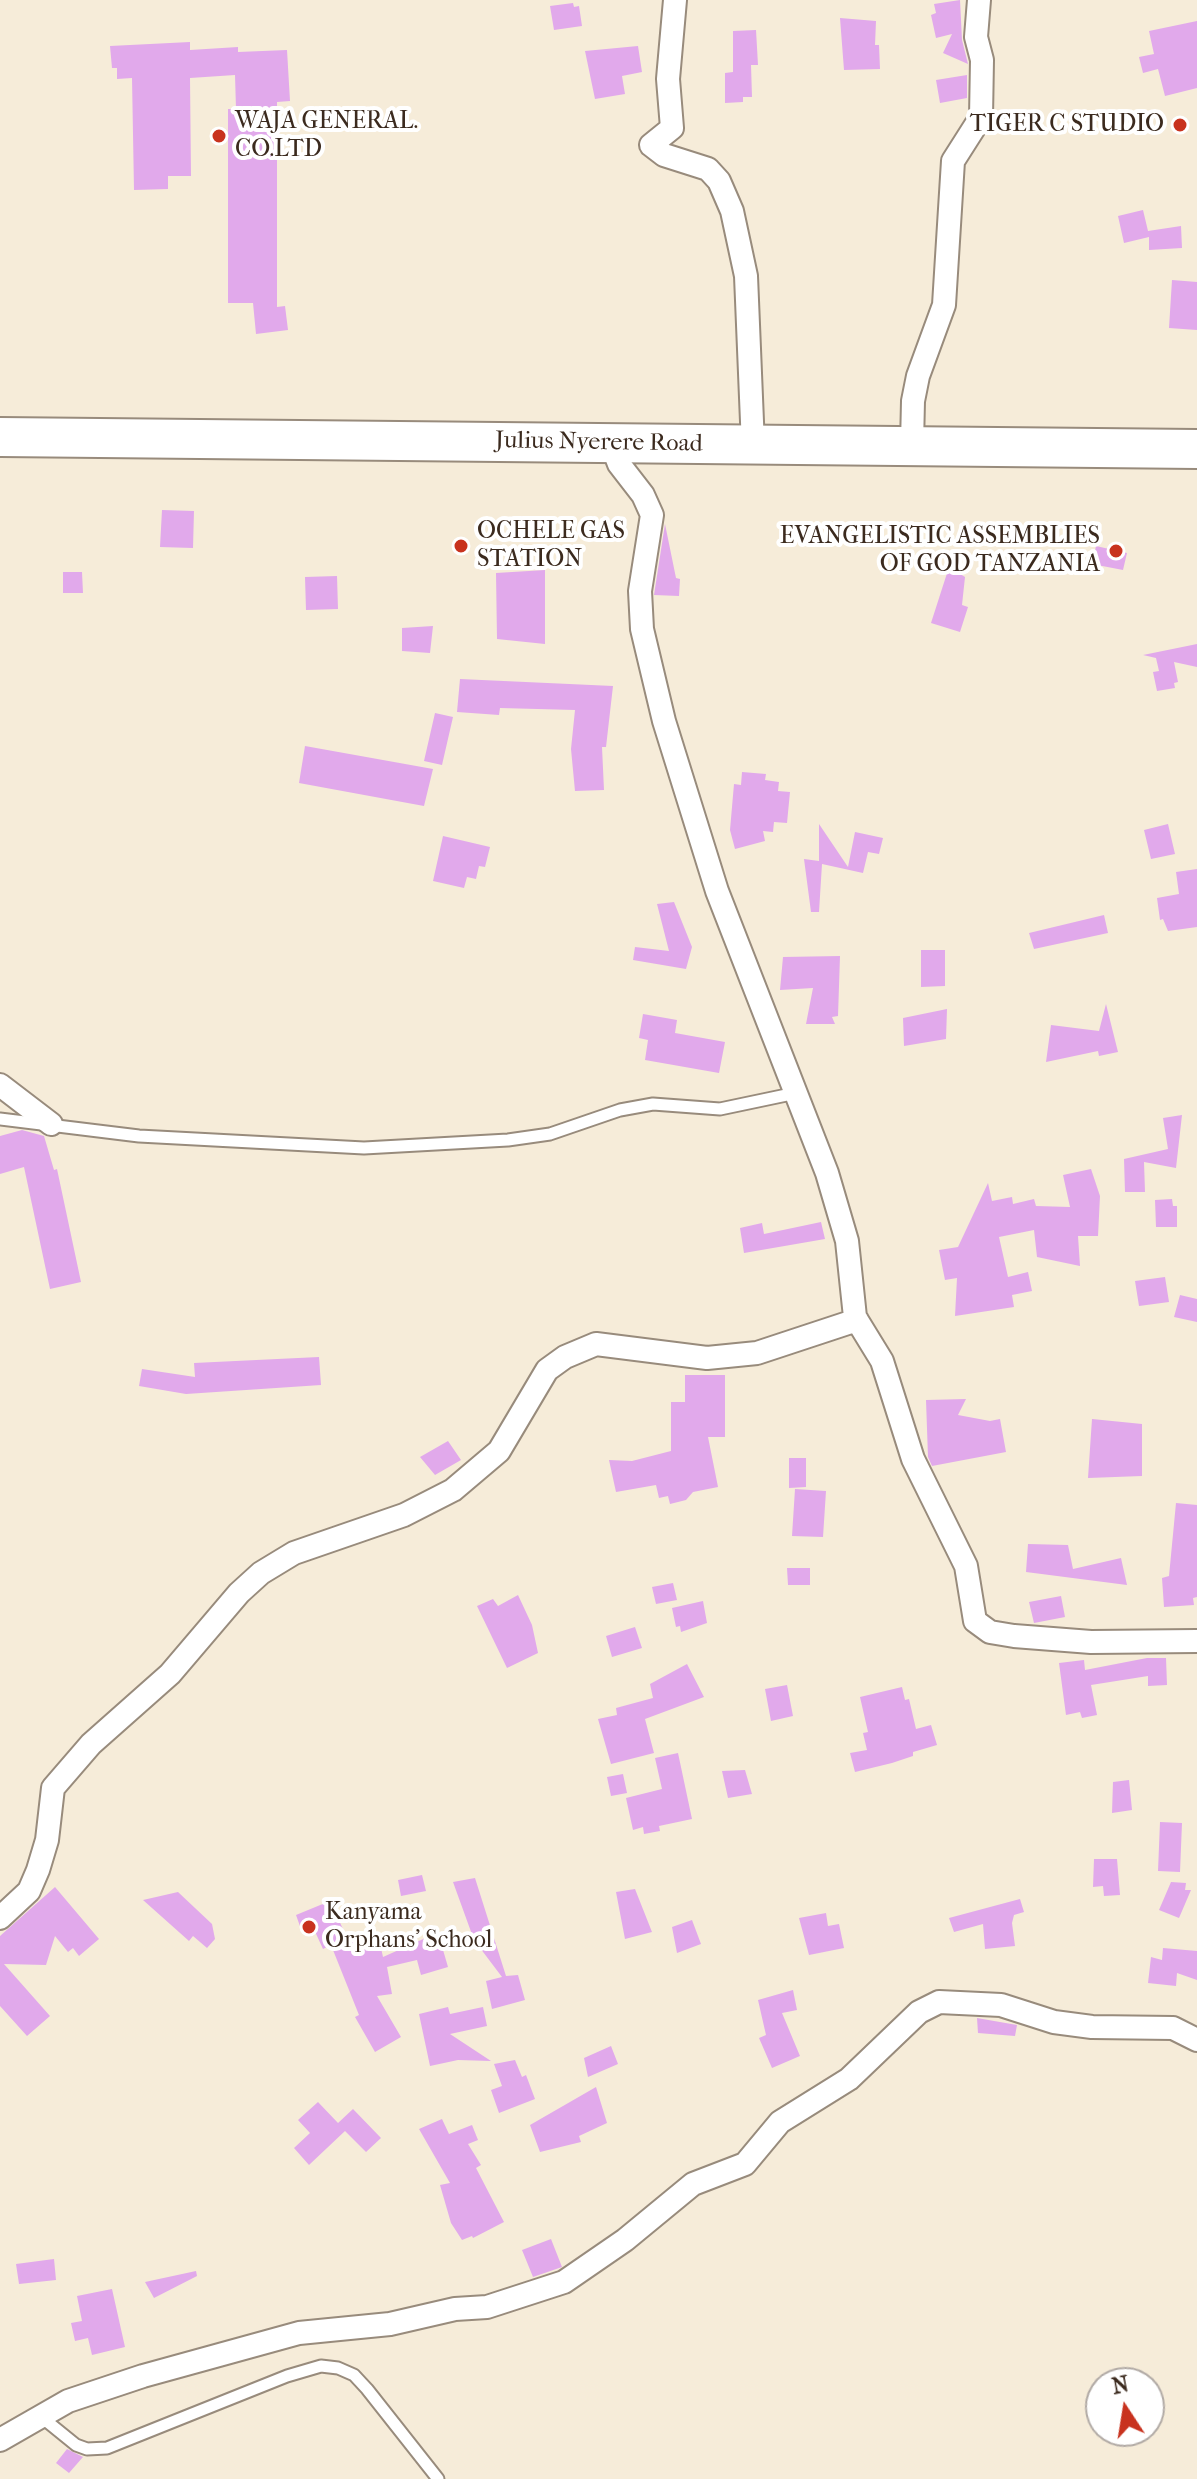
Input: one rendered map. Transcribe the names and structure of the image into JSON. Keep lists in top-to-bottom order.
{
  "streets": {
    "highway": ["Julius Nyerere Road"]
  },
  "places": [
    "TIGER C STUDIO",
    "WAJA GENERAL. CO.LTD",
    "OCHELE GAS STATION",
    "EVANGELISTIC ASSEMBLIES OF GOD TANZANIA",
    "Kanyama Orphans' School"
  ],
  "north": "top"
}
